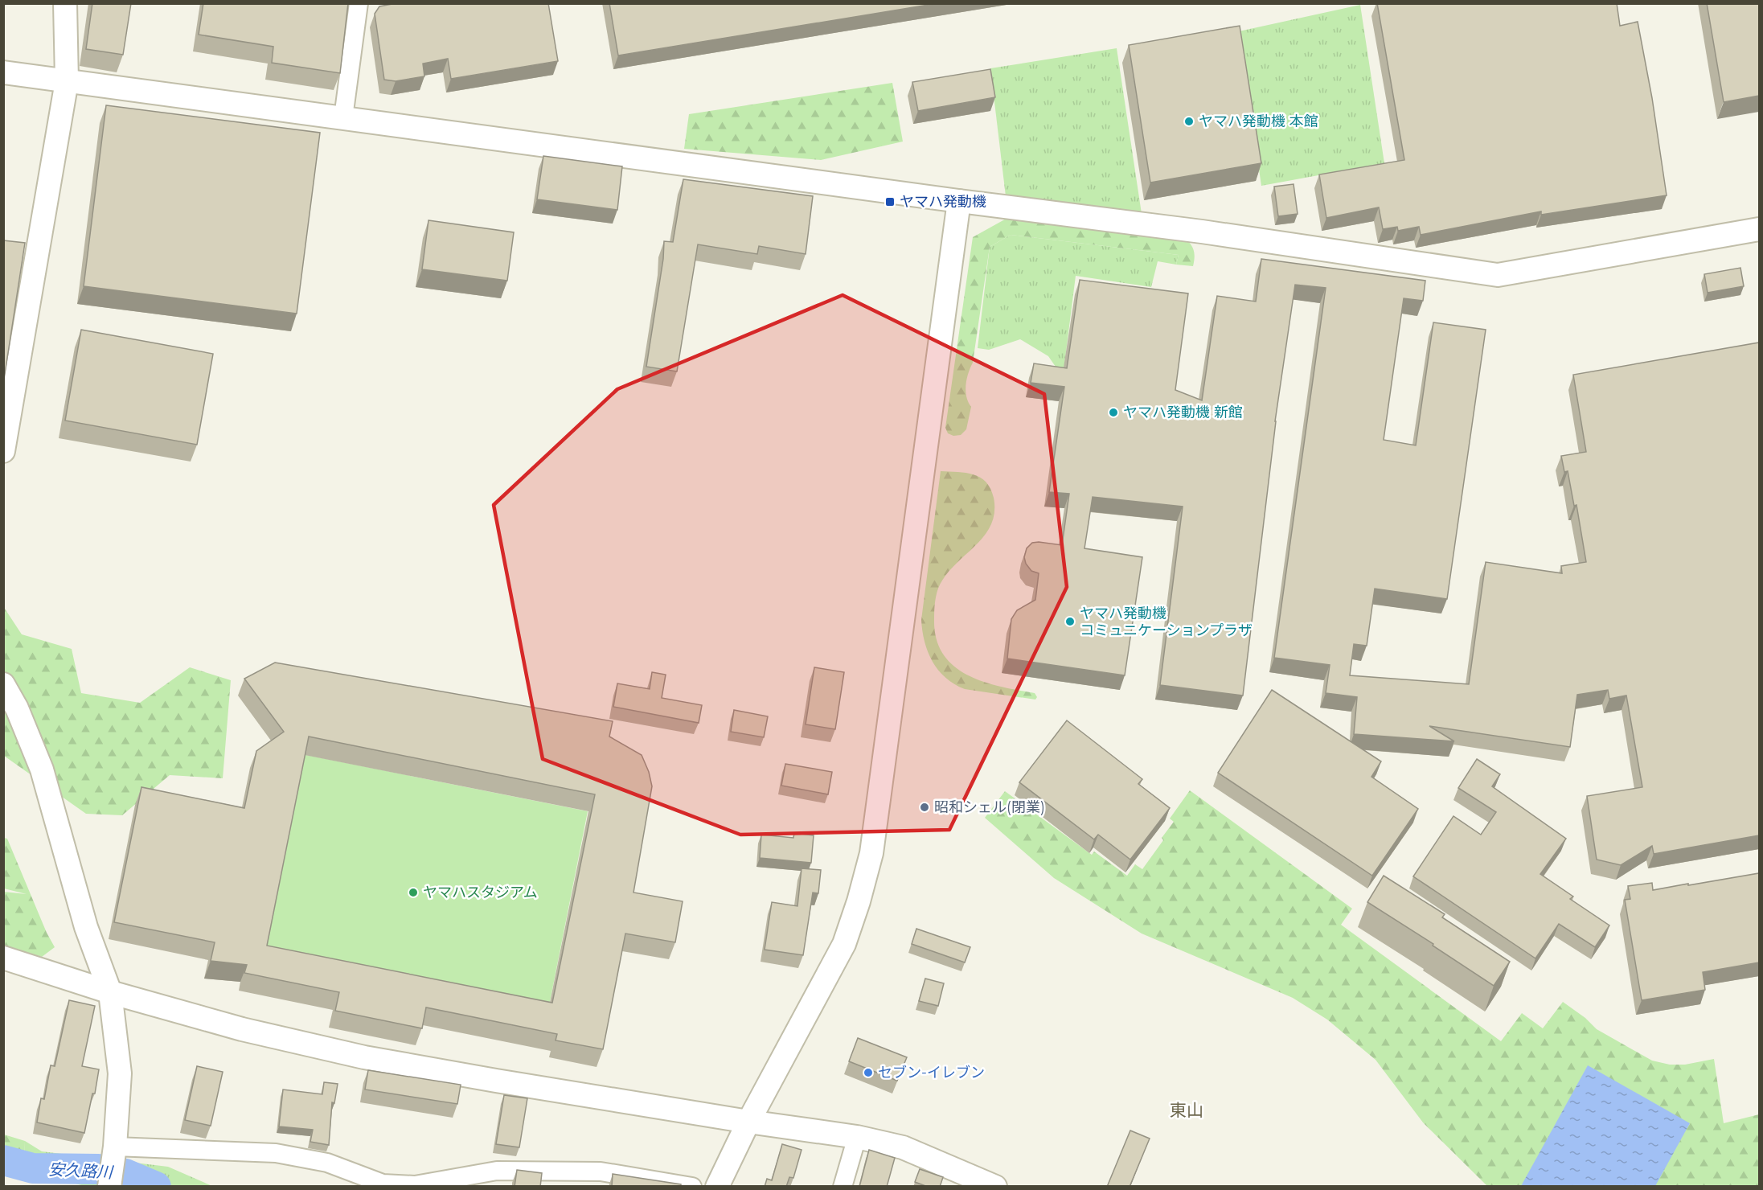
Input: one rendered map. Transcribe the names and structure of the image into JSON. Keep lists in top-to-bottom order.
{
  "districts": ["東山"],
  "water": ["安久路川"],
  "places": {
    "other": [
      "ヤマハ発動機 本館",
      "ヤマハ発動機 新館",
      "ヤマハ発動機 コミュニケーションプラザ",
      "昭和シェル(閉業)",
      "ヤマハスタジアム",
      "セブン-イレブン"
    ],
    "transit": ["ヤマハ発動機"]
  }
}
